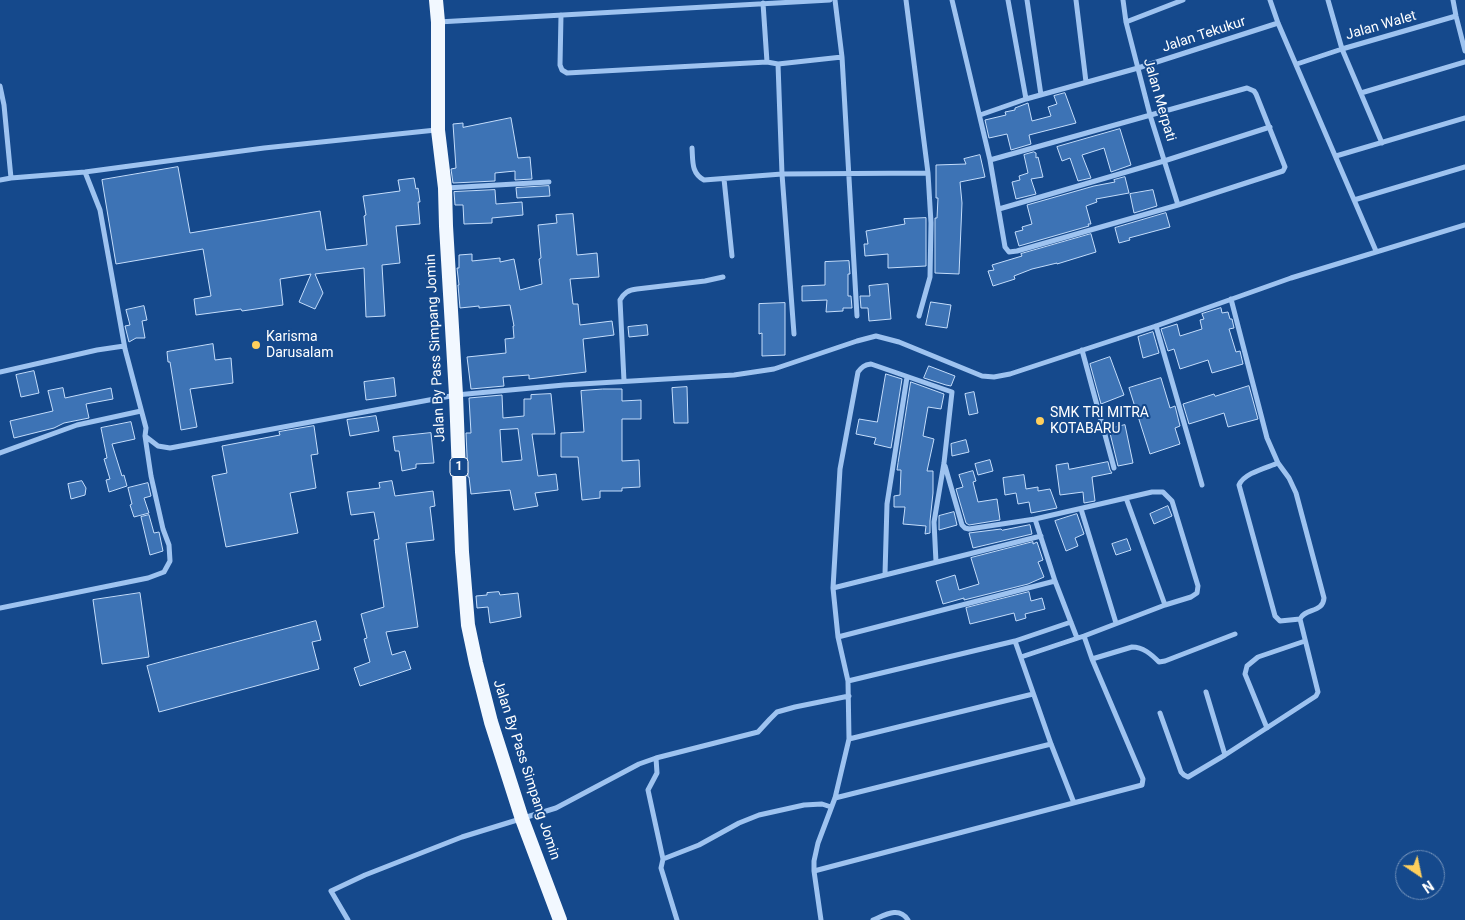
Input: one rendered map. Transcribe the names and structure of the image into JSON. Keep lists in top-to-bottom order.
{
  "streets": {
    "highway": ["Jalan By Pass Simpang Jomin", "1"],
    "street": ["Jalan Walet", "Jalan Tekukur", "Jalan Merpati"]
  },
  "crossings": [
    ["Jalan Tekukur", "Jalan Merpati"]
  ],
  "places": ["Karisma Darusalam", "SMK TRI MITRA KOTABARU"],
  "north": "bottom right"
}
